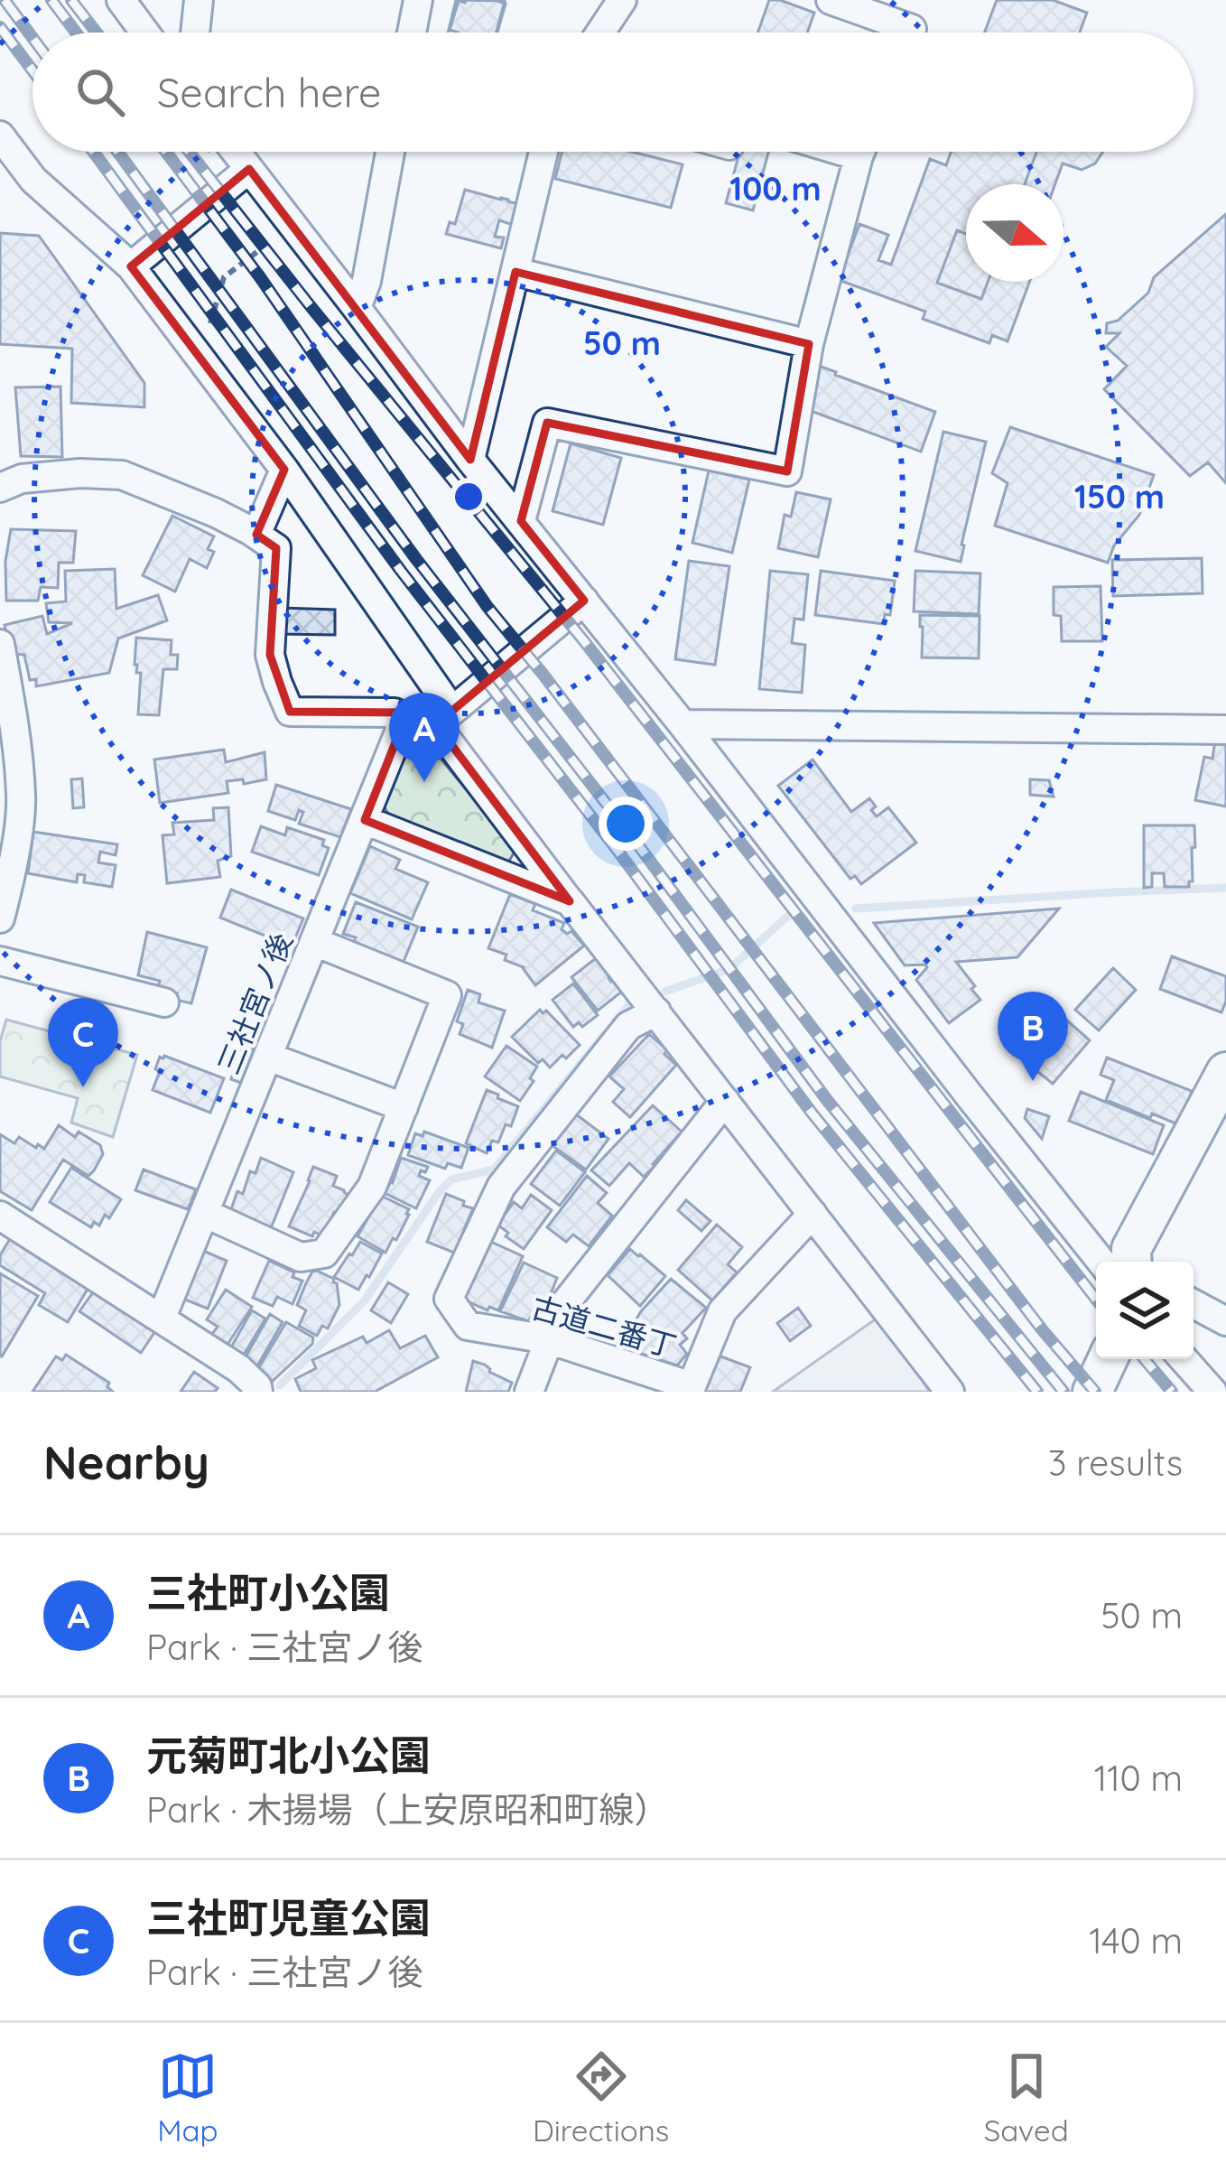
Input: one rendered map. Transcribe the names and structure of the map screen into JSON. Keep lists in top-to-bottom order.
{
  "streets": {
    "street": ["三社宮ノ後", "古道二番丁"]
  },
  "north": "right",
  "page": {
    "search": "Search here",
    "pins": ["A", "B", "C"],
    "heading": ["Nearby", "3 results"],
    "list": [
      {
        "mark": "A",
        "name": "三社町小公園",
        "note": "Park · 三社宮ノ後",
        "value": "50 m"
      },
      {
        "mark": "B",
        "name": "元菊町北小公園",
        "note": "Park · 木揚場（上安原昭和町線）",
        "value": "110 m"
      },
      {
        "mark": "C",
        "name": "三社町児童公園",
        "note": "Park · 三社宮ノ後",
        "value": "140 m"
      }
    ],
    "nav": ["Map", "Directions", "Saved"]
  },
  "rings": ["100 m", "50 m", "150 m"]
}
